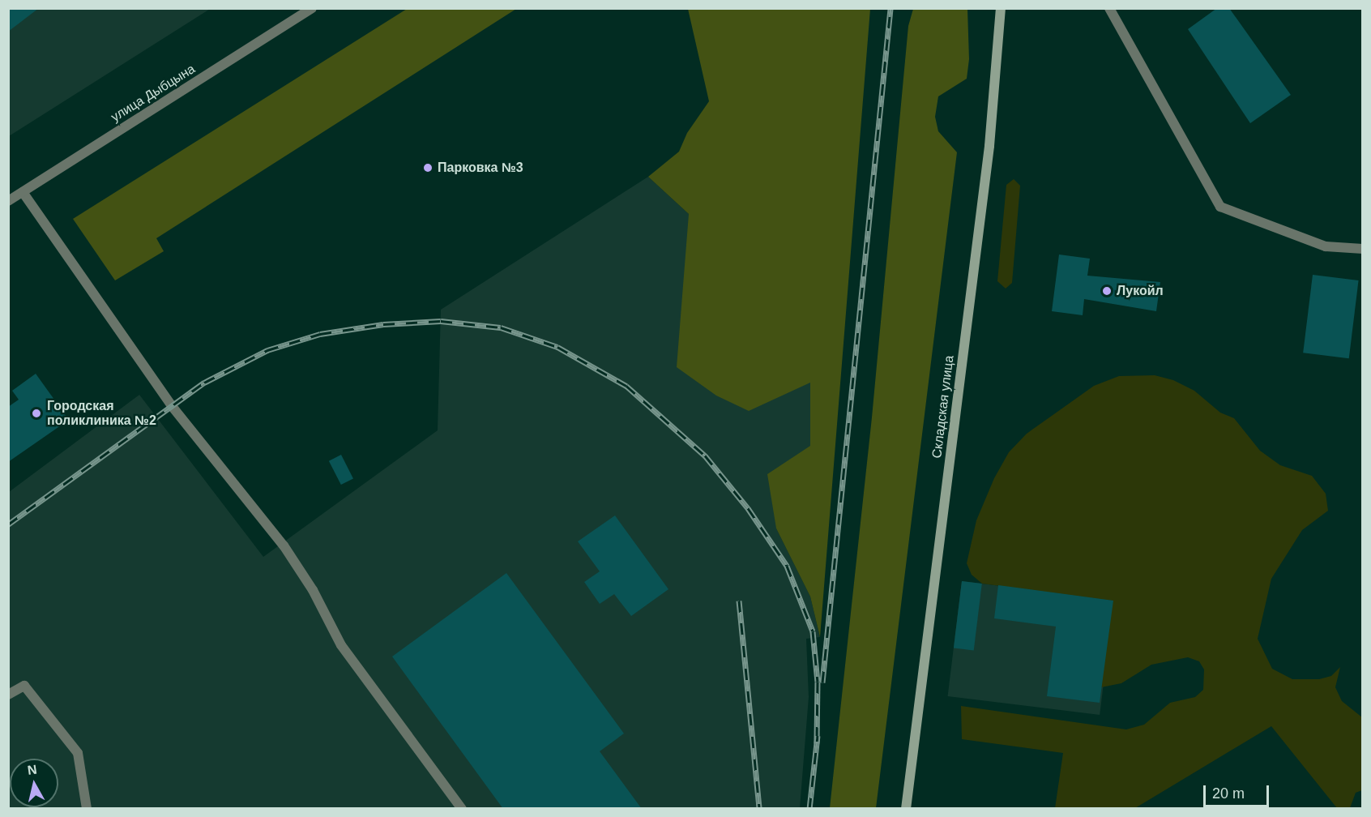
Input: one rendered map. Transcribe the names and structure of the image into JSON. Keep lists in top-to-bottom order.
{
  "streets": {
    "street": ["улица Дыбцына", "Складская улица"]
  },
  "places": ["Парковка №3", "Лукойл", "Городская поликлиника №2"],
  "scale_bar": "20 m",
  "north": "top"
}
